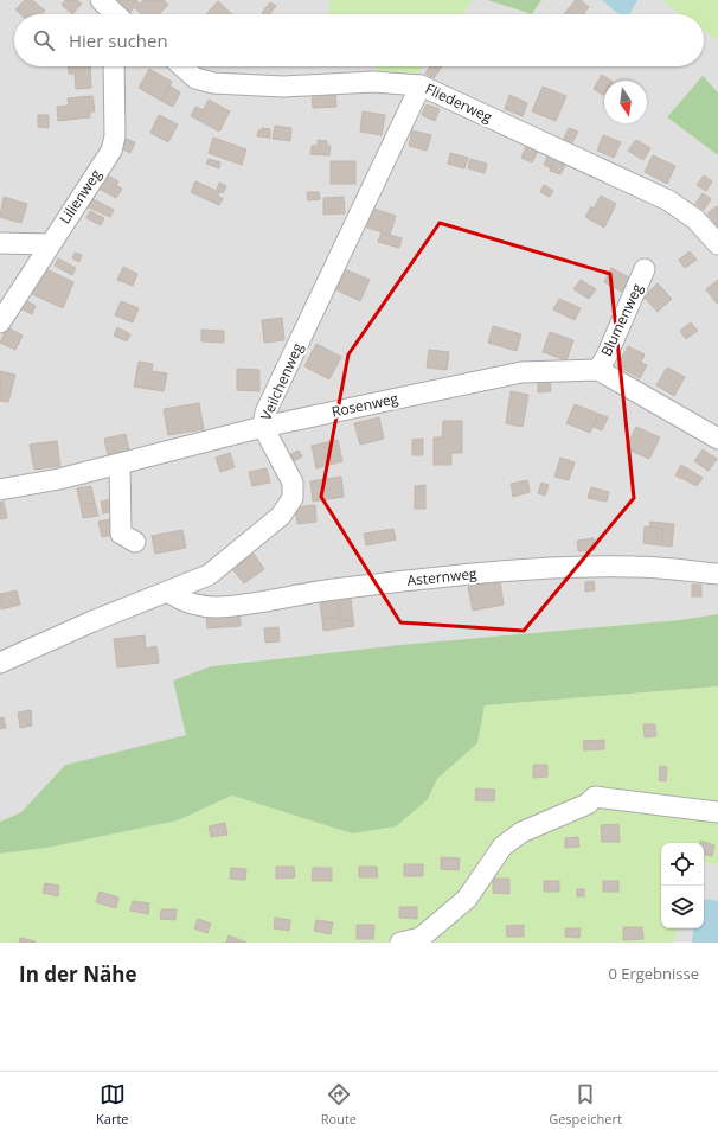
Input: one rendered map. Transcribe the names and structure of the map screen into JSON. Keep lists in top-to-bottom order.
{
  "streets": {
    "street": [
      "Fliederweg",
      "Lilienweg",
      "Blumenweg",
      "Veilchenweg",
      "Rosenweg",
      "Asternweg"
    ]
  },
  "crossings": [
    ["Fliederweg", "Veilchenweg"],
    ["Blumenweg", "Rosenweg"],
    ["Veilchenweg", "Rosenweg"],
    ["Veilchenweg", "Asternweg"]
  ],
  "north": "bottom",
  "page": {
    "search": "Hier suchen",
    "heading": ["In der Nähe", "0 Ergebnisse"],
    "nav": ["Karte", "Route", "Gespeichert"]
  }
}
